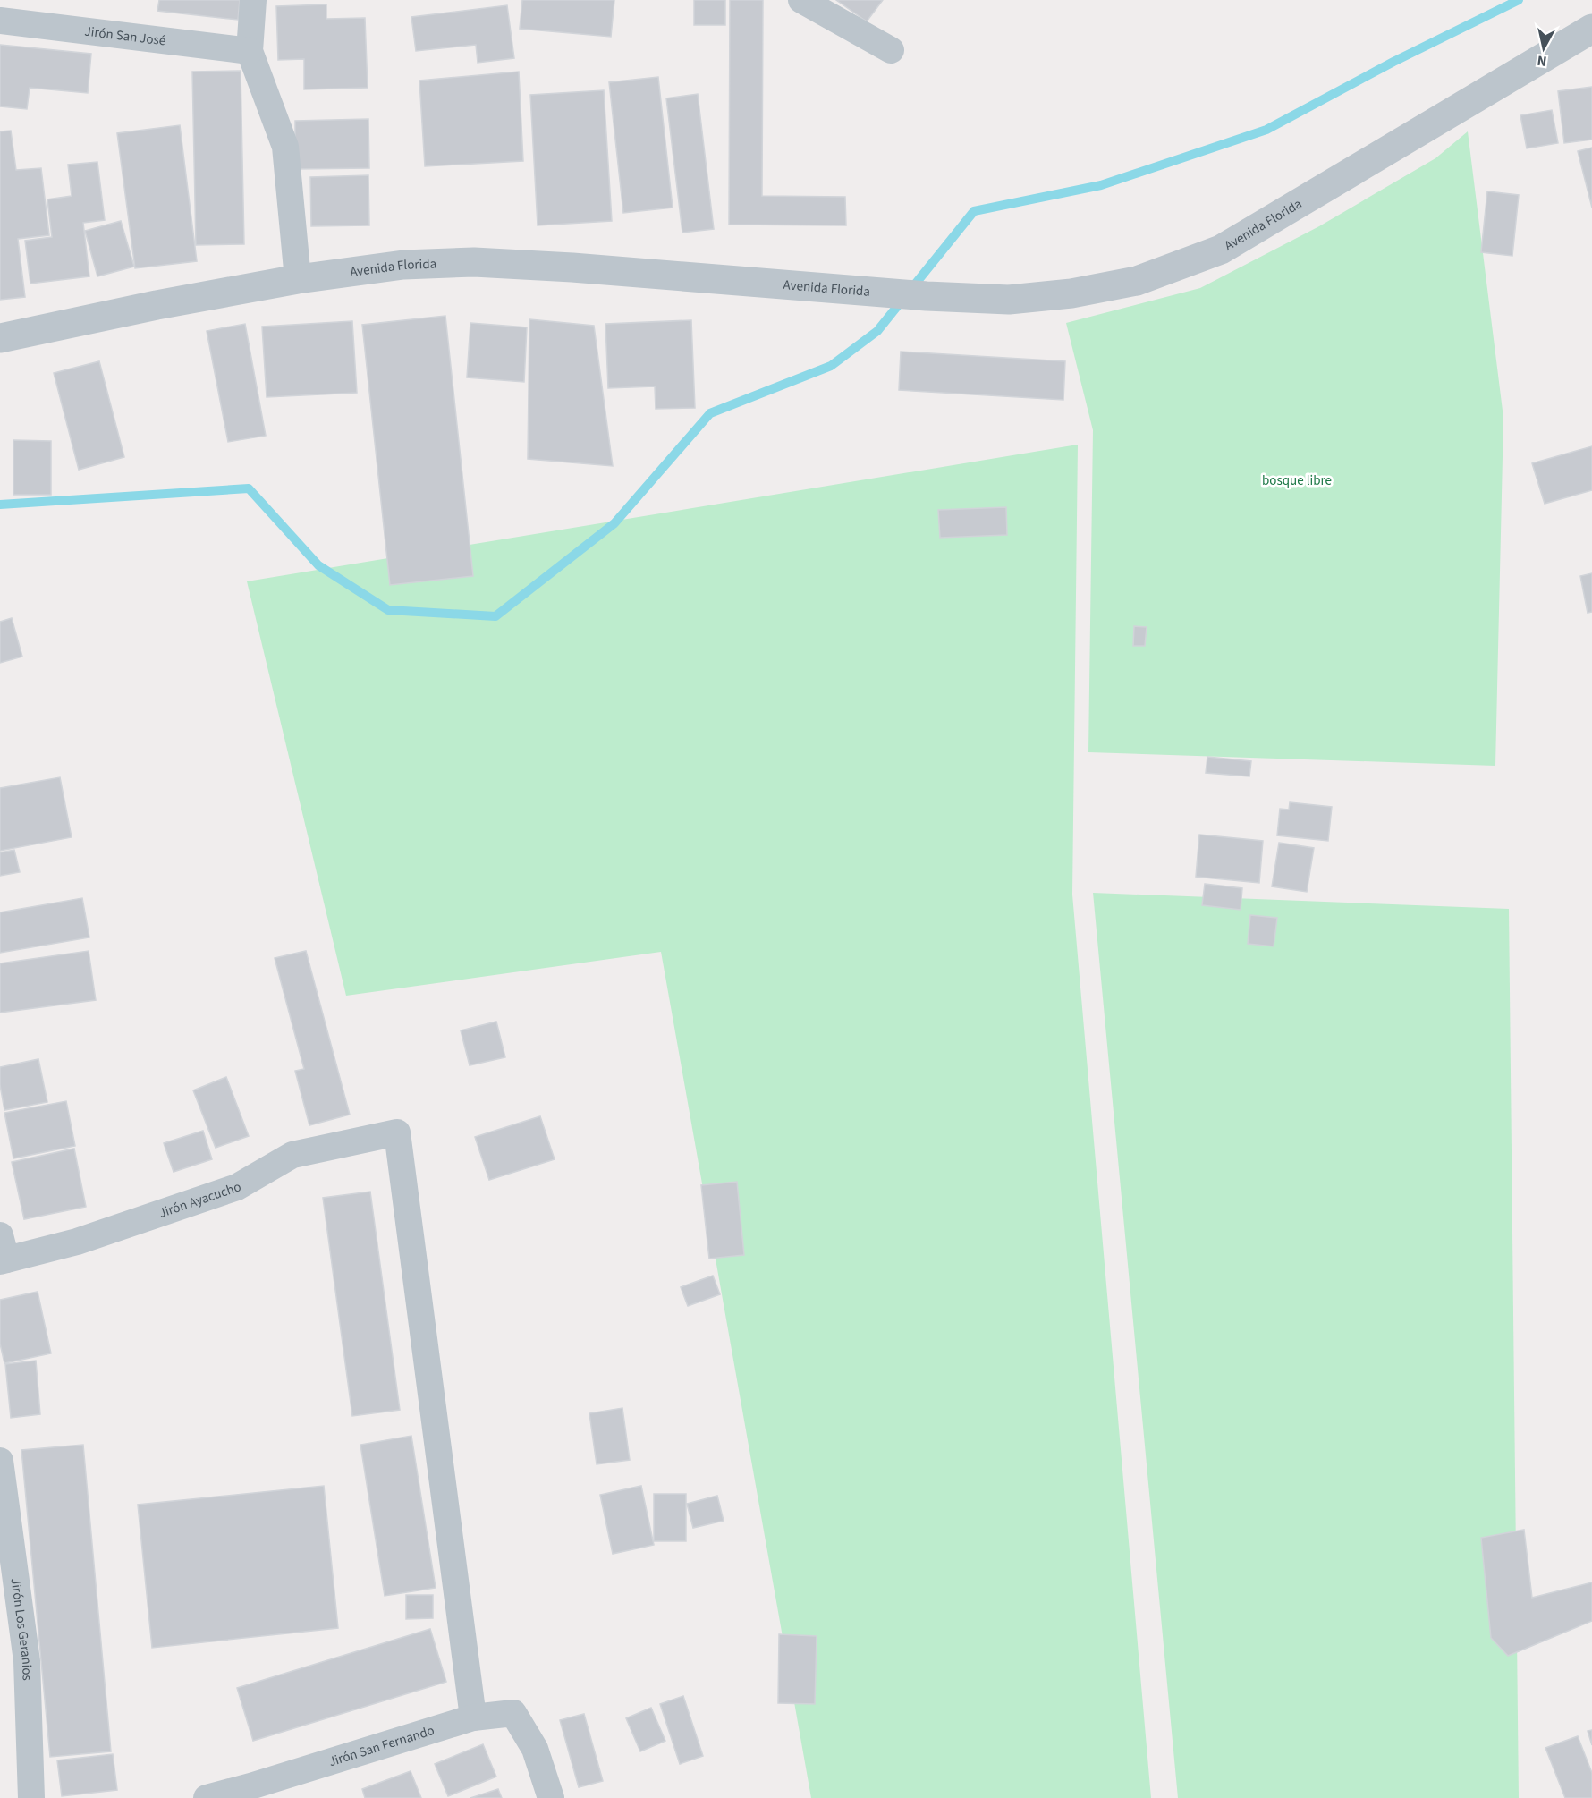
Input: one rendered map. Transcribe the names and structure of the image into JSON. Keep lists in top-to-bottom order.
{
  "streets": {
    "street": [
      "Jirón San José",
      "Avenida Florida",
      "Jirón Ayacucho",
      "Jirón Los Geranios",
      "Jirón San Fernando"
    ]
  },
  "crossings": [
    ["Jirón Ayacucho", "Jirón San Fernando"]
  ],
  "parks": ["bosque libre"],
  "north": "bottom"
}
